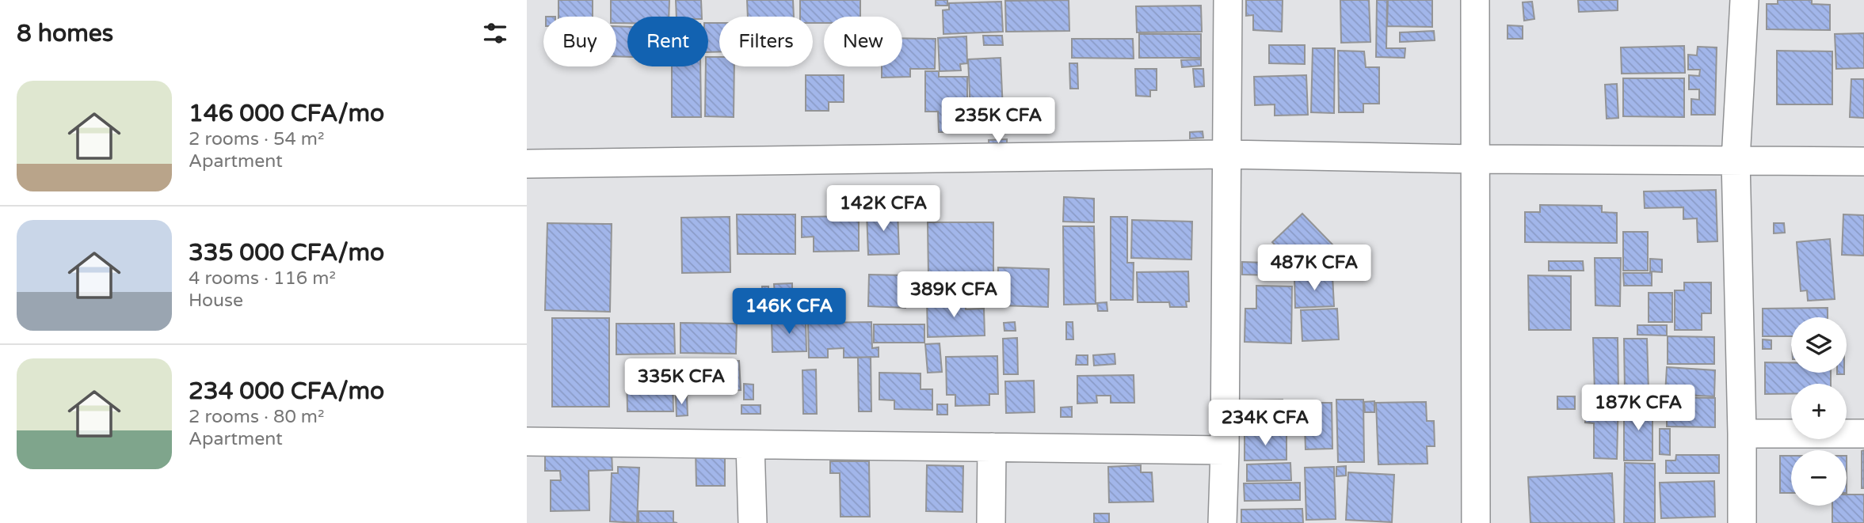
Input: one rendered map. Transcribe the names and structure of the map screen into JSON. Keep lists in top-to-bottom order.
{
  "page": {
    "heading": "8 homes",
    "chip": [
      "Buy",
      "Rent",
      "Filters",
      "New"
    ],
    "list": [
      {
        "name": "146 000 CFA/mo",
        "note": "2 rooms · 54 m² · Apartment"
      },
      {
        "name": "335 000 CFA/mo",
        "note": "4 rooms · 116 m² · House"
      },
      {
        "name": "234 000 CFA/mo",
        "note": "2 rooms · 80 m² · Apartment"
      }
    ],
    "price": [
      "235K CFA",
      "142K CFA",
      "487K CFA",
      "389K CFA",
      "146K CFA",
      "335K CFA",
      "187K CFA",
      "234K CFA"
    ],
    "map_buttons": ["+", "−"]
  }
}
